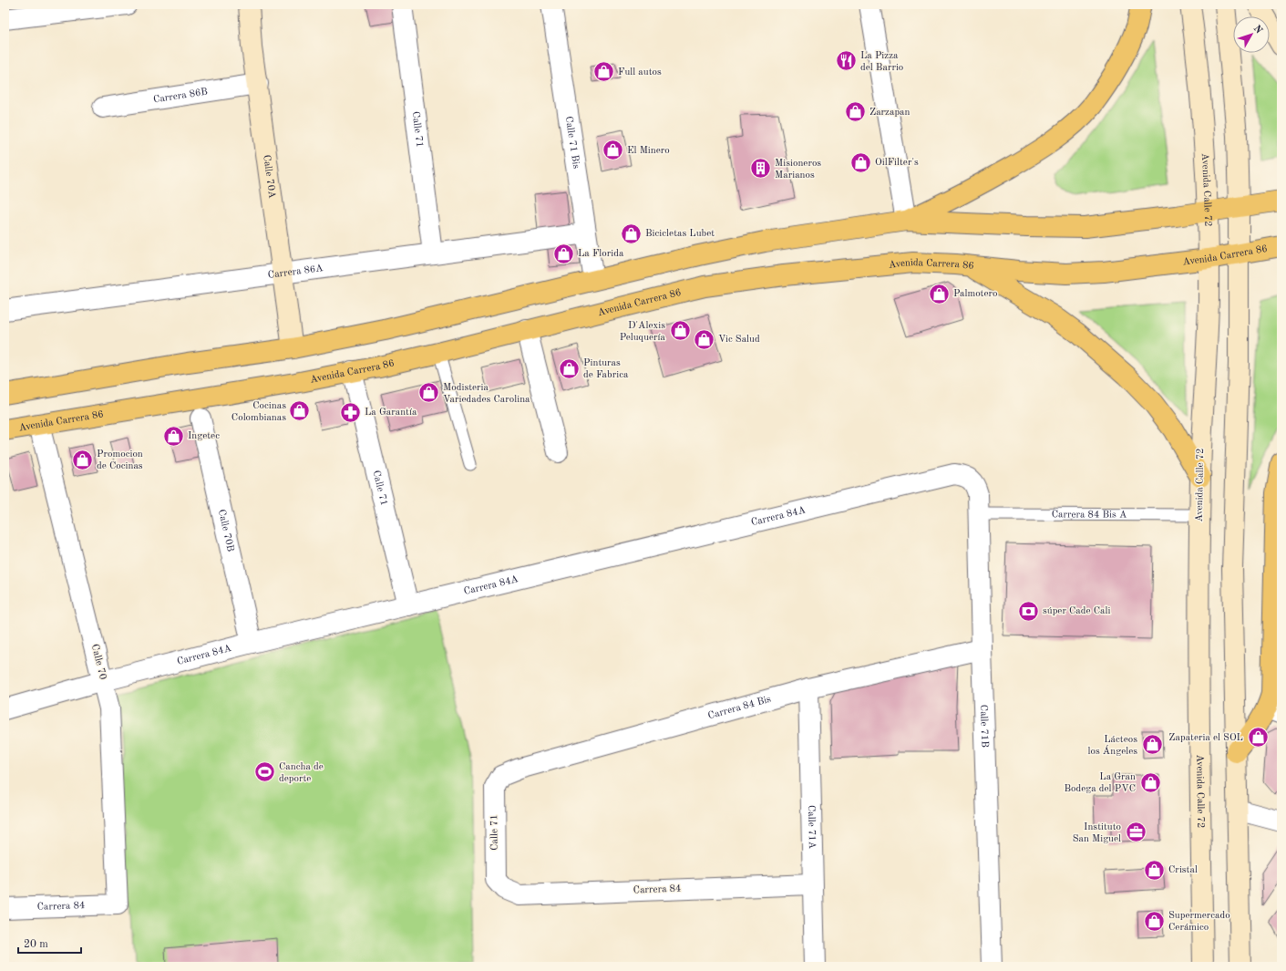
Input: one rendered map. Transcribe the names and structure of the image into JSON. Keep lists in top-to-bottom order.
{
  "streets": {
    "main road": ["Calle 70A", "Avenida Calle 72", "Avenida Carrera 86"],
    "street": [
      "Carrera 86B",
      "Calle 71",
      "Calle 71 Bis",
      "Carrera 86A",
      "Carrera 84A",
      "Calle 70B",
      "Calle 70",
      "Carrera 84 Bis",
      "Calle 71B",
      "Calle 71A",
      "Carrera 84"
    ],
    "lane": ["Carrera 84 Bis A"]
  },
  "crossings": [
    ["Carrera 86B", "Calle 70A"],
    ["Calle 71", "Avenida Carrera 86"],
    ["Calle 71", "Carrera 86A"],
    ["Calle 71", "Carrera 84A"],
    ["Calle 71", "Carrera 84 Bis"],
    ["Calle 71", "Carrera 84"],
    ["Calle 71 Bis", "Carrera 86A"],
    ["Calle 70A", "Carrera 86A"],
    ["Avenida Calle 72", "Avenida Carrera 86"],
    ["Avenida Calle 72", "Carrera 84 Bis A"],
    ["Avenida Carrera 86", "Calle 70"],
    ["Carrera 84 Bis A", "Calle 71B"],
    ["Carrera 84A", "Calle 70B"],
    ["Carrera 84A", "Calle 70"],
    ["Carrera 84A", "Calle 71B"],
    ["Calle 70", "Carrera 84"],
    ["Carrera 84 Bis", "Calle 71B"],
    ["Carrera 84 Bis", "Calle 71A"],
    ["Calle 71A", "Carrera 84"]
  ],
  "places": {
    "restaurant": ["La Pizza del Barrio"],
    "shop": [
      "Full autos",
      "Zarzapan",
      "El Minero",
      "OilFilter's",
      "Bicicletas Lubet",
      "La Florida",
      "Palmotero",
      "D'Alexis Peluquería",
      "Vic Salud",
      "Pinturas de Fabrica",
      "Modisteria Variedades Carolina",
      "Cocinas Colombianas",
      "Ingetec",
      "Promocion de Cocinas",
      "Zapateria el SOL",
      "Lácteos los Ángeles",
      "La Gran Bodega del PVC",
      "Cristal",
      "Supermercado Cerámico"
    ],
    "building": ["Misioneros Marianos"],
    "pharmacy": ["La Garantía"],
    "bank": ["súper Cade Cali"],
    "sports": ["Cancha de deporte"],
    "office": ["Instituto San Miguel"]
  },
  "scale_bar": "20 m",
  "north": "top right"
}
